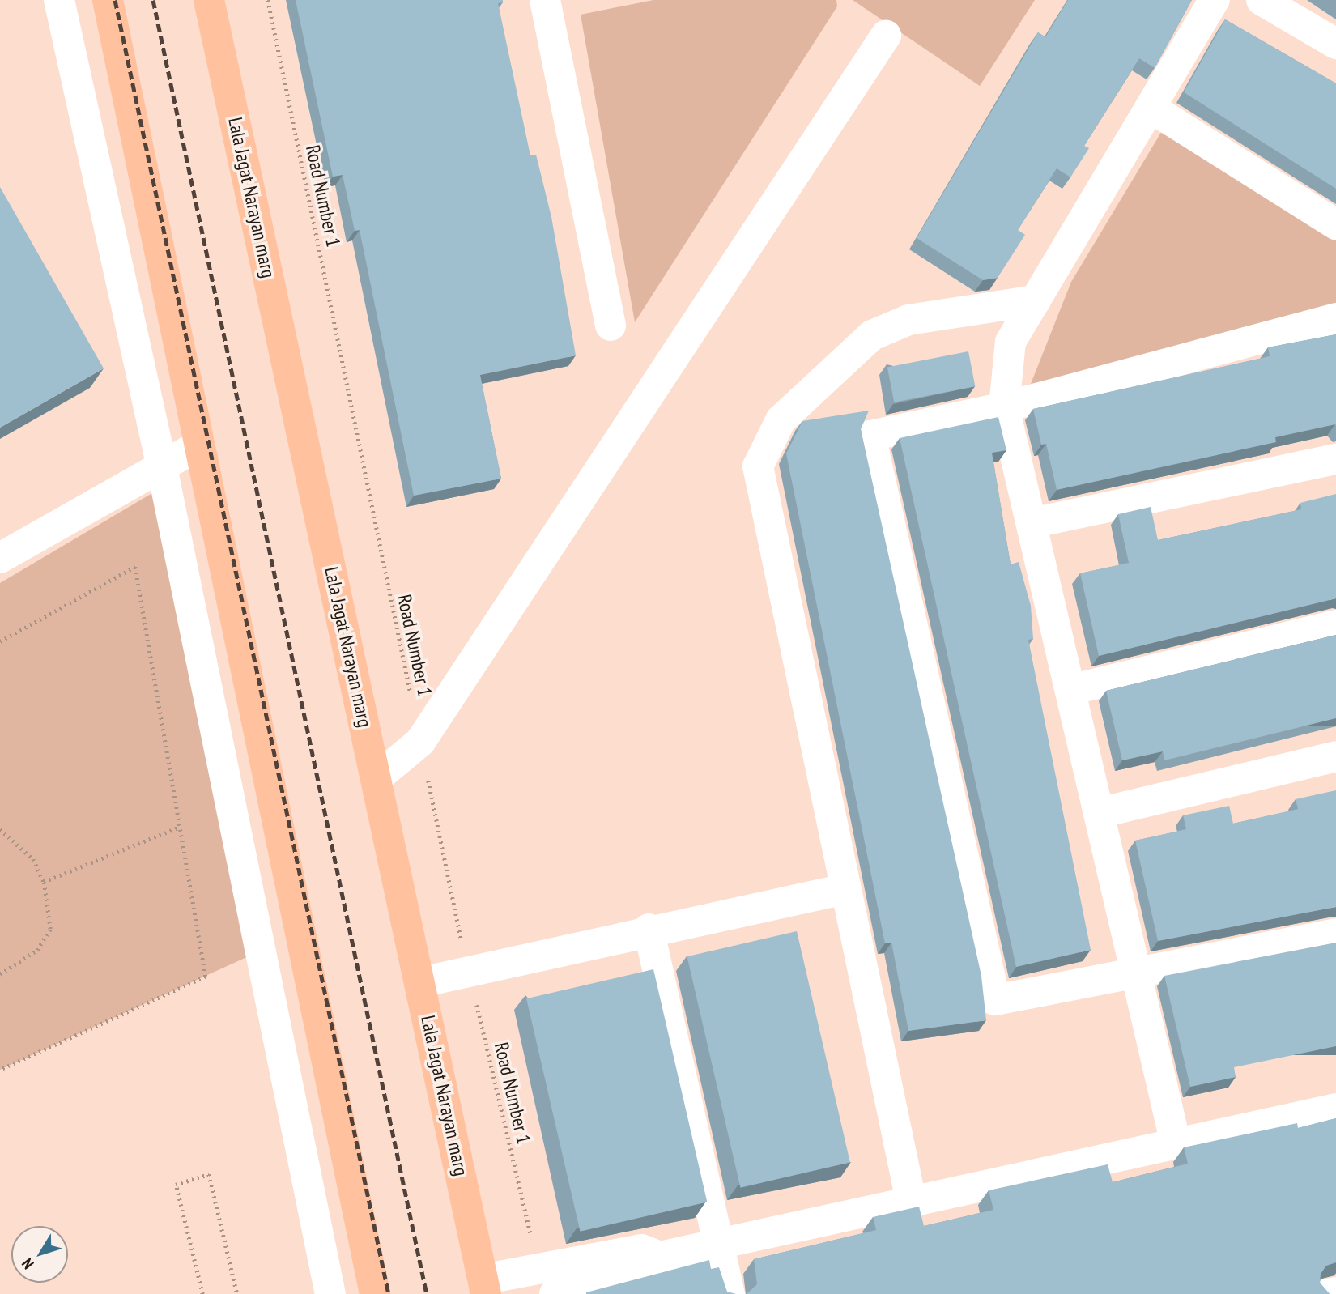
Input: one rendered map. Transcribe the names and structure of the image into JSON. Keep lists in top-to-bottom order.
{
  "streets": {
    "main road": ["Lala Jagat Narayan marg"],
    "path": ["Road Number 1"]
  },
  "north": "bottom left"
}
